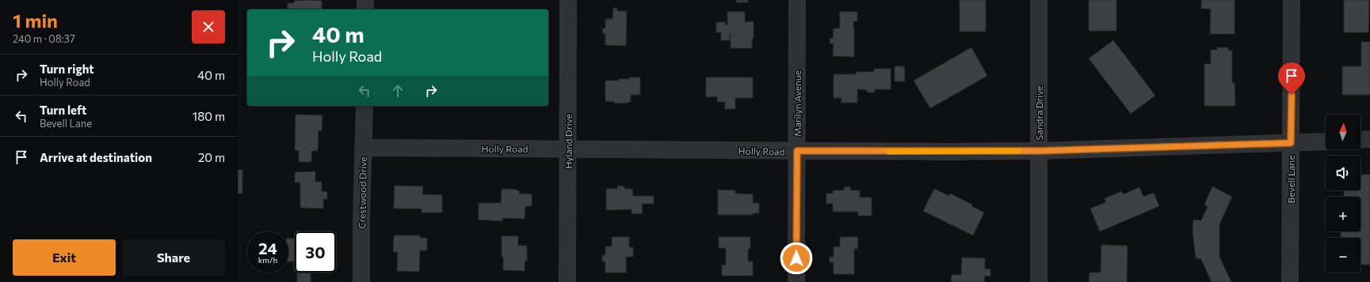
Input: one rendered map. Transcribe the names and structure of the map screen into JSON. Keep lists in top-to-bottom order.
{
  "streets": {
    "street": [
      "Marilyn Avenue",
      "Sandra Drive",
      "Hyland Drive",
      "Holly Road",
      "Bevell Lane",
      "Crestwood Drive"
    ]
  },
  "crossings": [
    ["Marilyn Avenue", "Holly Road"],
    ["Sandra Drive", "Holly Road"],
    ["Hyland Drive", "Holly Road"],
    ["Holly Road", "Bevell Lane"],
    ["Holly Road", "Crestwood Drive"]
  ],
  "north": "top",
  "page": {
    "heading": ["1 min", "240 m · 08:37"],
    "turn": ["40 m", "Holly Road"],
    "list": [
      {
        "name": "Turn right",
        "note": "Holly Road",
        "value": "40 m"
      },
      {
        "name": "Turn left",
        "note": "Bevell Lane",
        "value": "180 m"
      },
      {
        "name": "Arrive at destination",
        "value": "20 m"
      }
    ],
    "map_buttons": ["+", "−"],
    "speed": "24 km/h",
    "limit": "30",
    "buttons": ["Exit", "Share"]
  }
}
